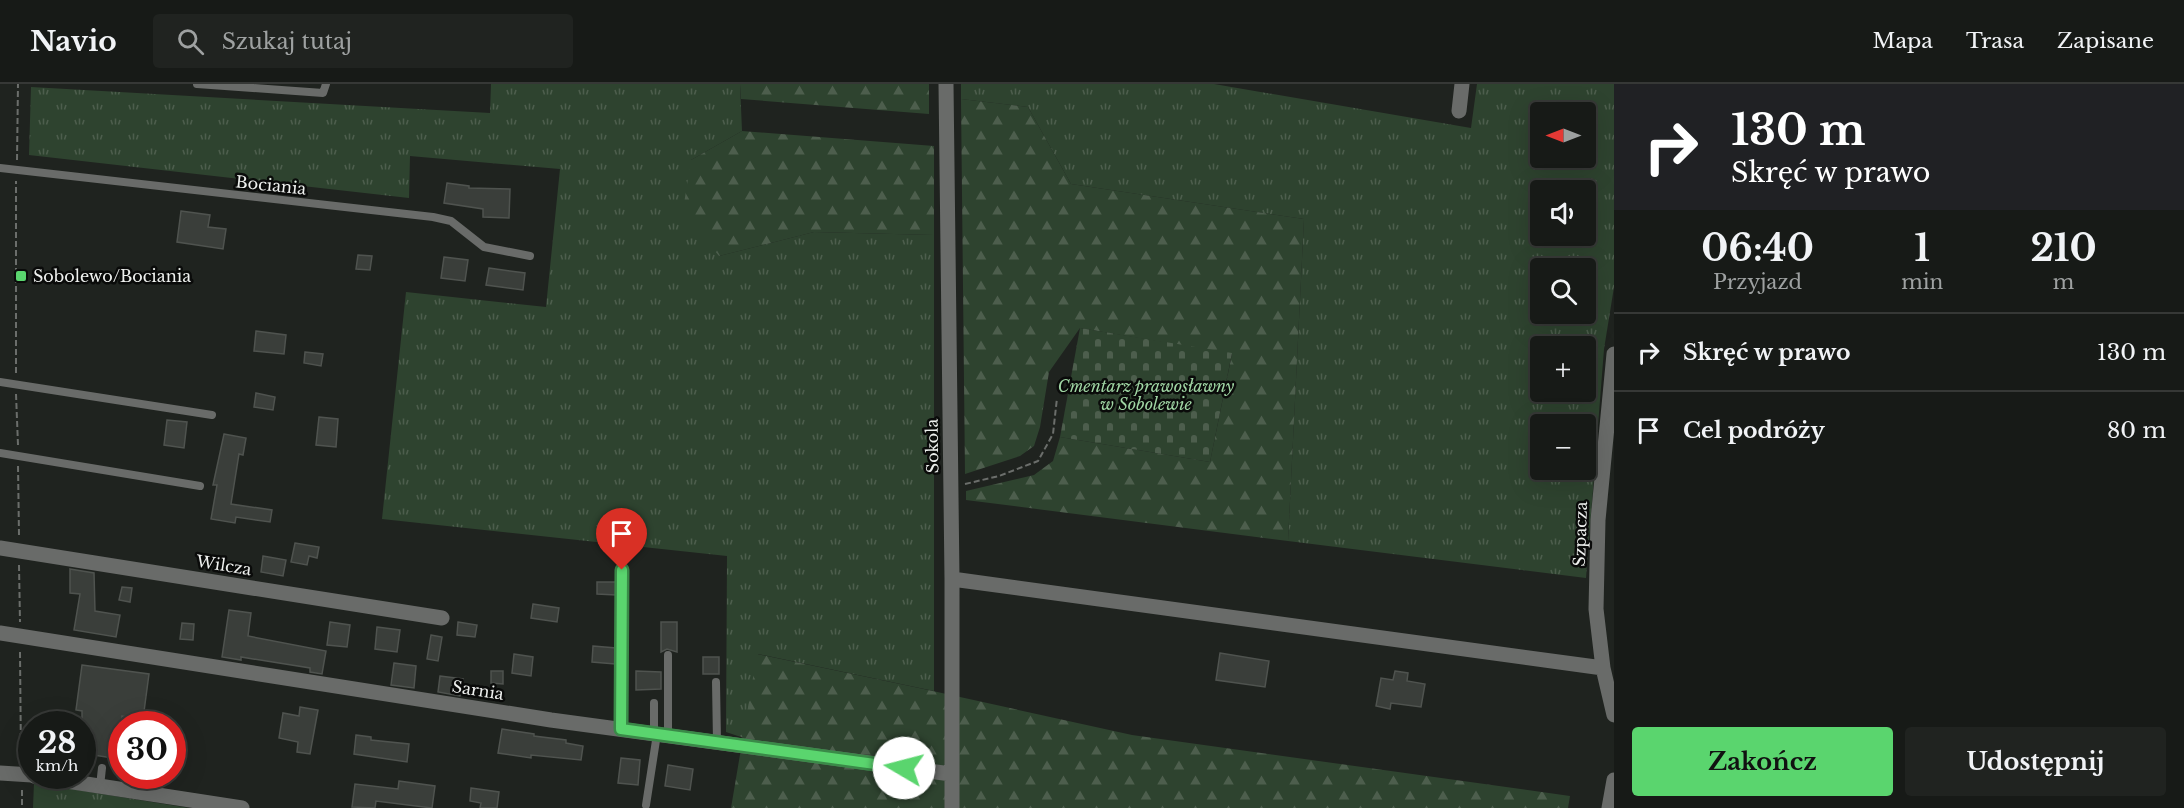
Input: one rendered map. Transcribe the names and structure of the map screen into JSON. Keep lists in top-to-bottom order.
{
  "streets": {
    "street": [
      "Sokola",
      "Szpacza",
      "Wilcza",
      "Sarnia"
    ],
    "lane": ["Bociania"]
  },
  "crossings": [
    ["Sokola", "Sarnia"]
  ],
  "parks": ["Cmentarz prawosławny w Sobolewie"],
  "places": {
    "transit": ["Sobolewo/Bociania"]
  },
  "north": "left",
  "page": {
    "header": "Navio",
    "search": "Szukaj tutaj",
    "nav": ["Mapa", "Trasa", "Zapisane"],
    "turn": ["130 m", "Skręć w prawo"],
    "map_buttons": ["+", "−"],
    "eta": [
      "06:40",
      "Przyjazd",
      "1",
      "min",
      "210",
      "m"
    ],
    "list": [
      {
        "name": "Skręć w prawo",
        "value": "130 m"
      },
      {
        "name": "Cel podróży",
        "value": "80 m"
      }
    ],
    "speed": "28 km/h",
    "limit": "30",
    "buttons": ["Zakończ", "Udostępnij"]
  }
}
